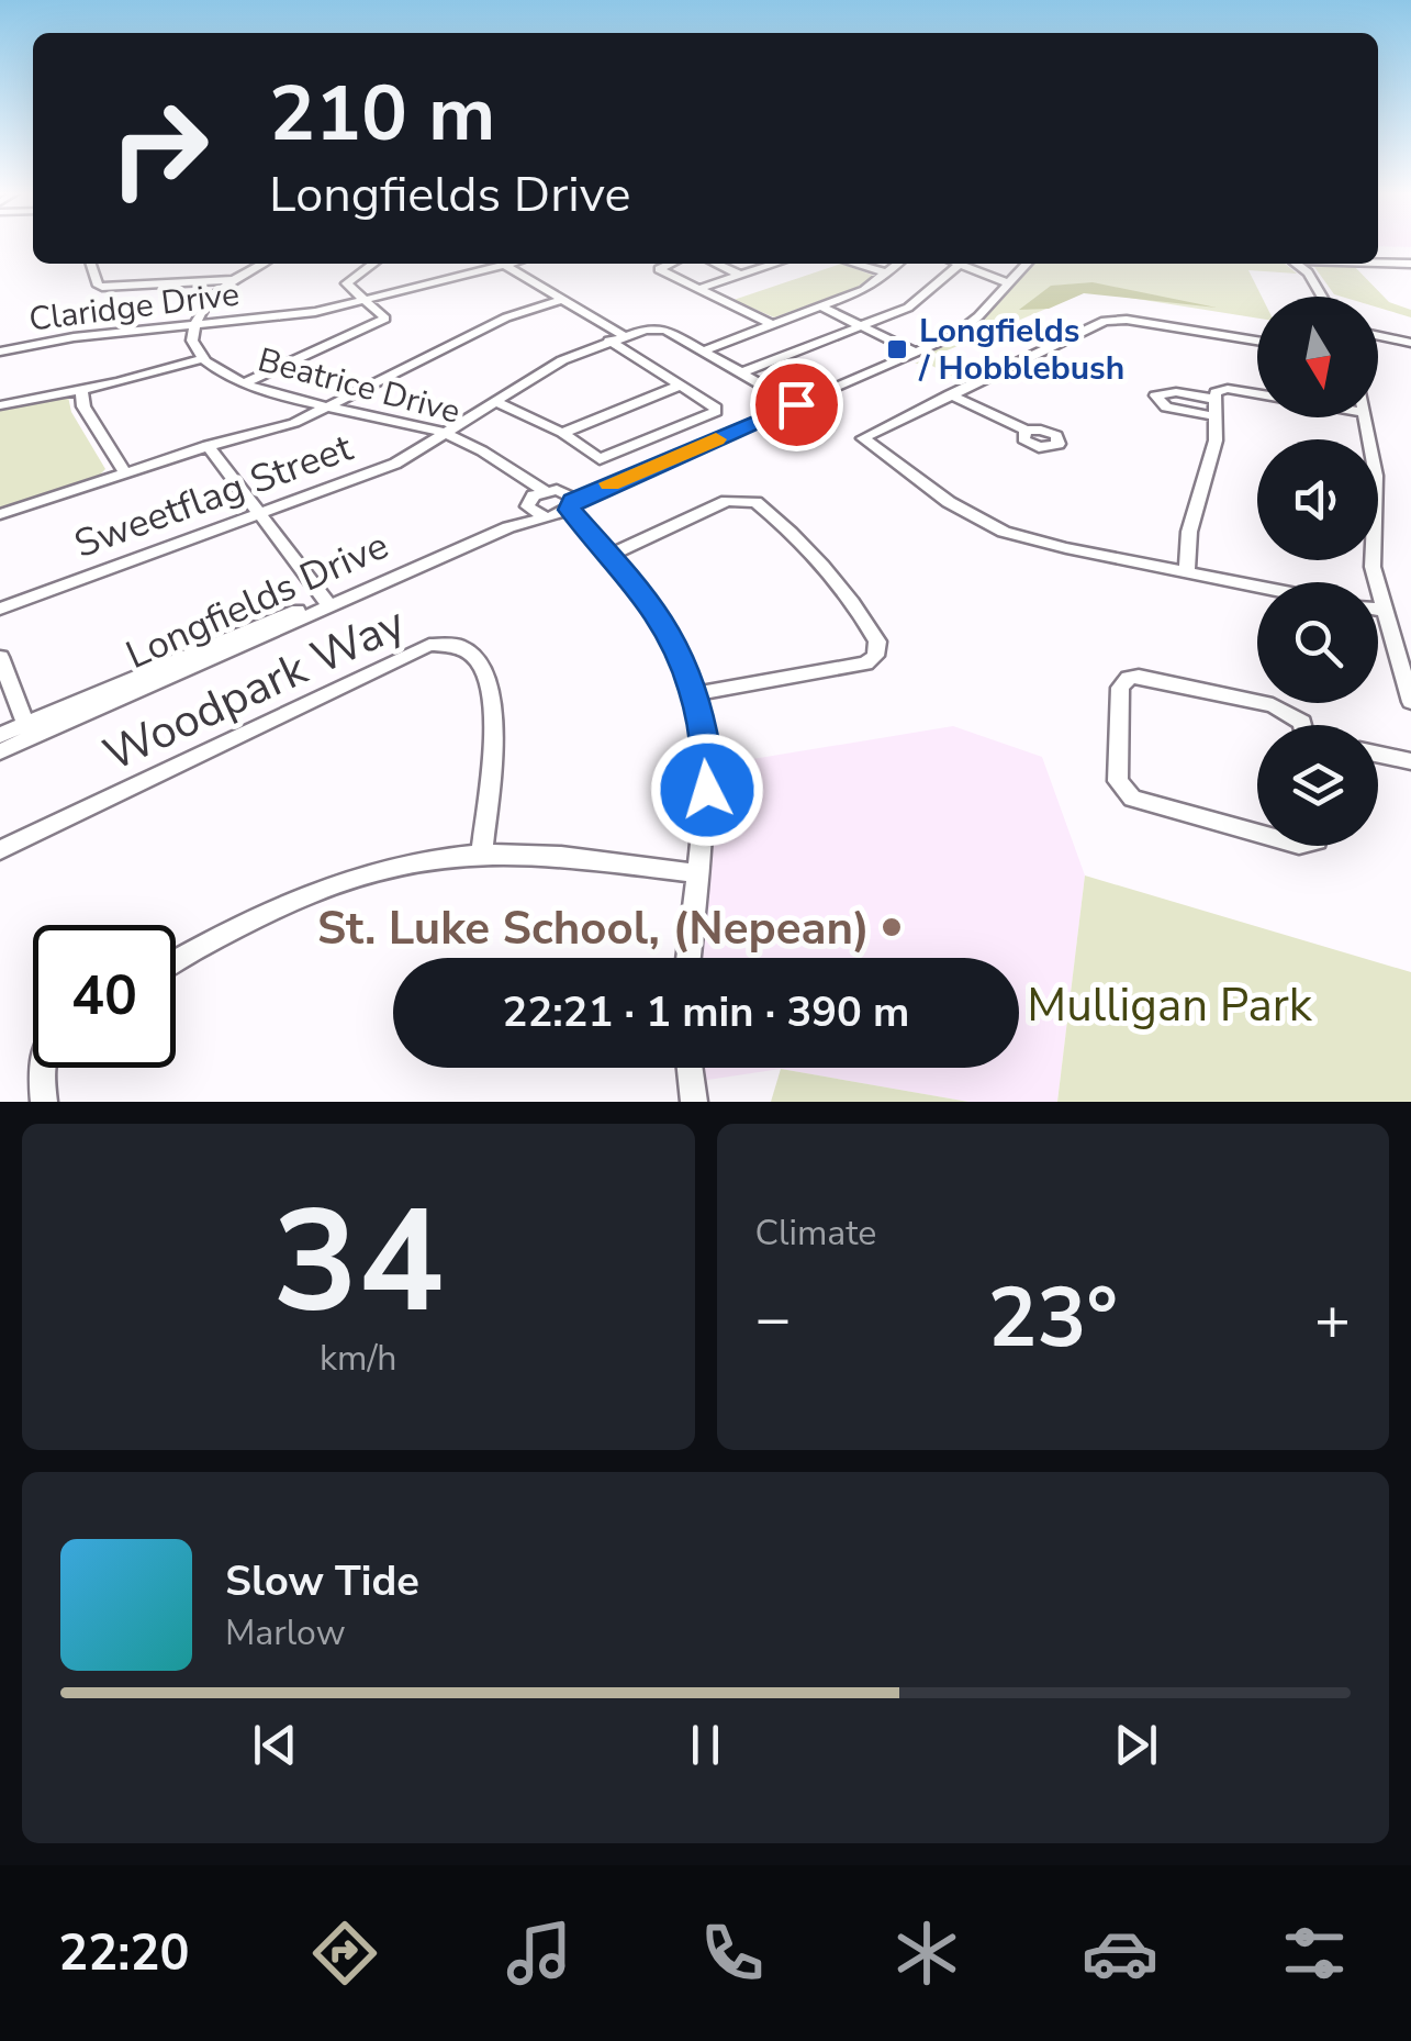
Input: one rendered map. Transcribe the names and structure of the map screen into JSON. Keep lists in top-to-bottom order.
{
  "streets": {
    "street": [
      "Claridge Drive",
      "Beatrice Drive",
      "Sweetflag Street",
      "Longfields Drive",
      "Woodpark Way"
    ]
  },
  "crossings": [
    ["Claridge Drive", "Beatrice Drive"],
    ["Beatrice Drive", "Sweetflag Street"],
    ["Beatrice Drive", "Longfields Drive"]
  ],
  "parks": ["Mulligan Park"],
  "places": {
    "transit": ["Longfields / Hobblebush"],
    "other": ["St. Luke School, (Nepean)"]
  },
  "north": "bottom",
  "page": {
    "turn": ["210 m", "Longfields Drive"],
    "limit": "40",
    "trip": "22:21 · 1 min · 390 m",
    "tile": [
      ["34", "km/h"],
      "Climate"
    ],
    "heat": ["−", "23°", "+"],
    "song": ["Slow Tide", "Marlow"],
    "tabs": "22:20"
  }
}
